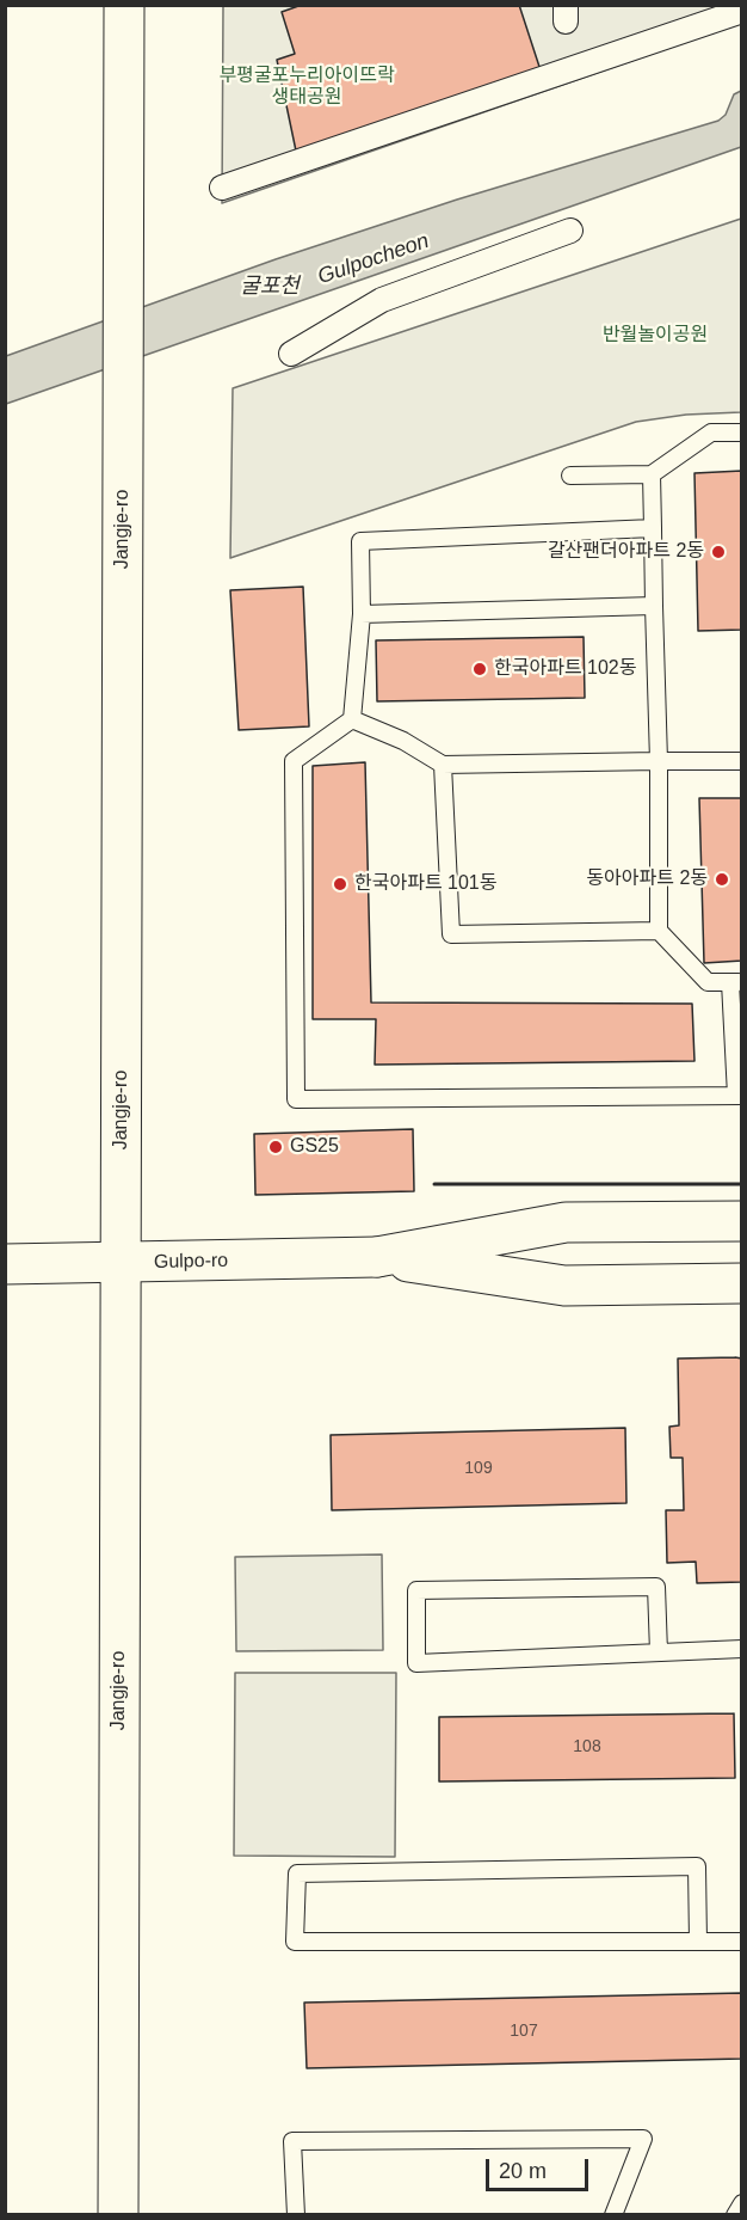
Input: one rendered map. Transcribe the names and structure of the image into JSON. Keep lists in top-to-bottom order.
{
  "streets": {
    "main road": ["Jangje-ro", "Gulpo-ro"]
  },
  "crossings": [
    ["Jangje-ro", "Gulpo-ro"]
  ],
  "water": ["Gulpocheon", "굴포천"],
  "parks": ["부평굴포누리아이뜨락 생태공원", "반월놀이공원"],
  "places": [
    "갈산팬더아파트 2동",
    "한국아파트 102동",
    "동아아파트 2동",
    "한국아파트 101동",
    "GS25"
  ],
  "house_numbers": ["109", "108", "107"],
  "scale_bar": "20 m"
}
